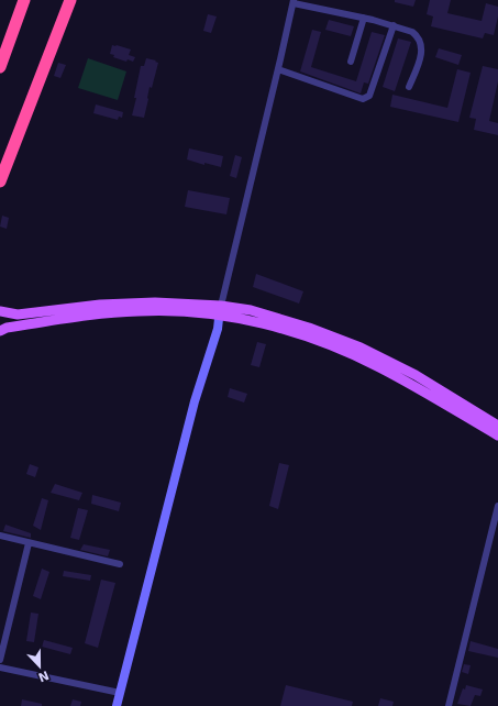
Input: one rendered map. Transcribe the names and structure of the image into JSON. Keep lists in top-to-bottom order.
{
  "north": "bottom"
}
